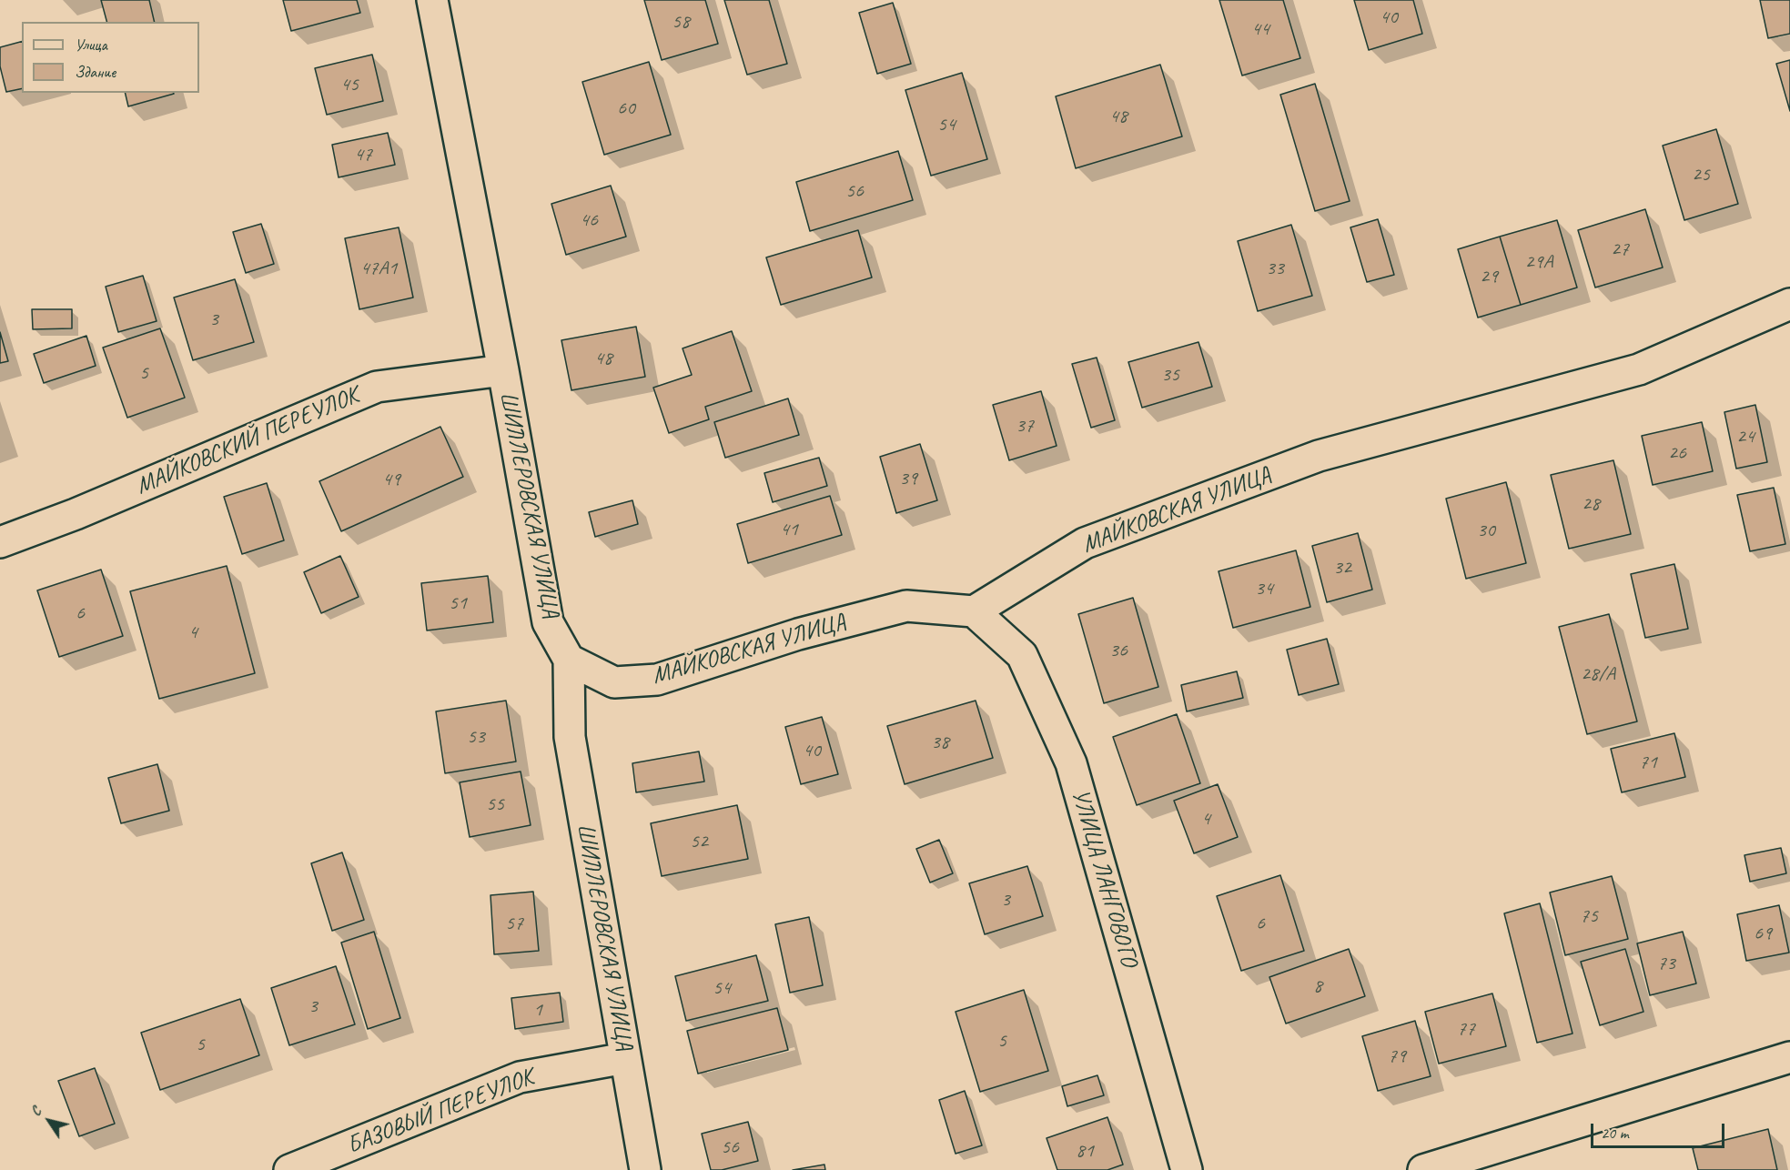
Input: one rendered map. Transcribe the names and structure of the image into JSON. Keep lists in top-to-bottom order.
{
  "streets": {
    "street": [
      "МАЙКОВСКИЙ ПЕРЕУЛОК",
      "ШИЛЛЕРОВСКАЯ УЛИЦА",
      "МАЙКОВСКАЯ УЛИЦА",
      "УЛИЦА ЛАНГОВОГО",
      "БАЗОВЫЙ ПЕРЕУЛОК"
    ]
  },
  "crossings": [
    ["МАЙКОВСКИЙ ПЕРЕУЛОК", "ШИЛЛЕРОВСКАЯ УЛИЦА"],
    ["ШИЛЛЕРОВСКАЯ УЛИЦА", "МАЙКОВСКАЯ УЛИЦА"],
    ["ШИЛЛЕРОВСКАЯ УЛИЦА", "БАЗОВЫЙ ПЕРЕУЛОК"],
    ["МАЙКОВСКАЯ УЛИЦА", "УЛИЦА ЛАНГОВОГО"]
  ],
  "house_numbers": [
    "40",
    "58",
    "44",
    "45",
    "60",
    "48",
    "54",
    "47",
    "25",
    "56",
    "46",
    "27",
    "29А",
    "47А1",
    "33",
    "29",
    "3",
    "48",
    "5",
    "35",
    "37",
    "24",
    "26",
    "39",
    "49",
    "28",
    "41",
    "30",
    "32",
    "34",
    "51",
    "6",
    "4",
    "36",
    "28/А",
    "53",
    "38",
    "40",
    "71",
    "55",
    "4",
    "52",
    "3",
    "75",
    "57",
    "6",
    "69",
    "73",
    "8",
    "54",
    "3",
    "1",
    "77",
    "5",
    "5",
    "79",
    "56",
    "81"
  ],
  "legend": ["Улица", "Здание"],
  "scale_bar": "20 m",
  "north": "top left"
}
